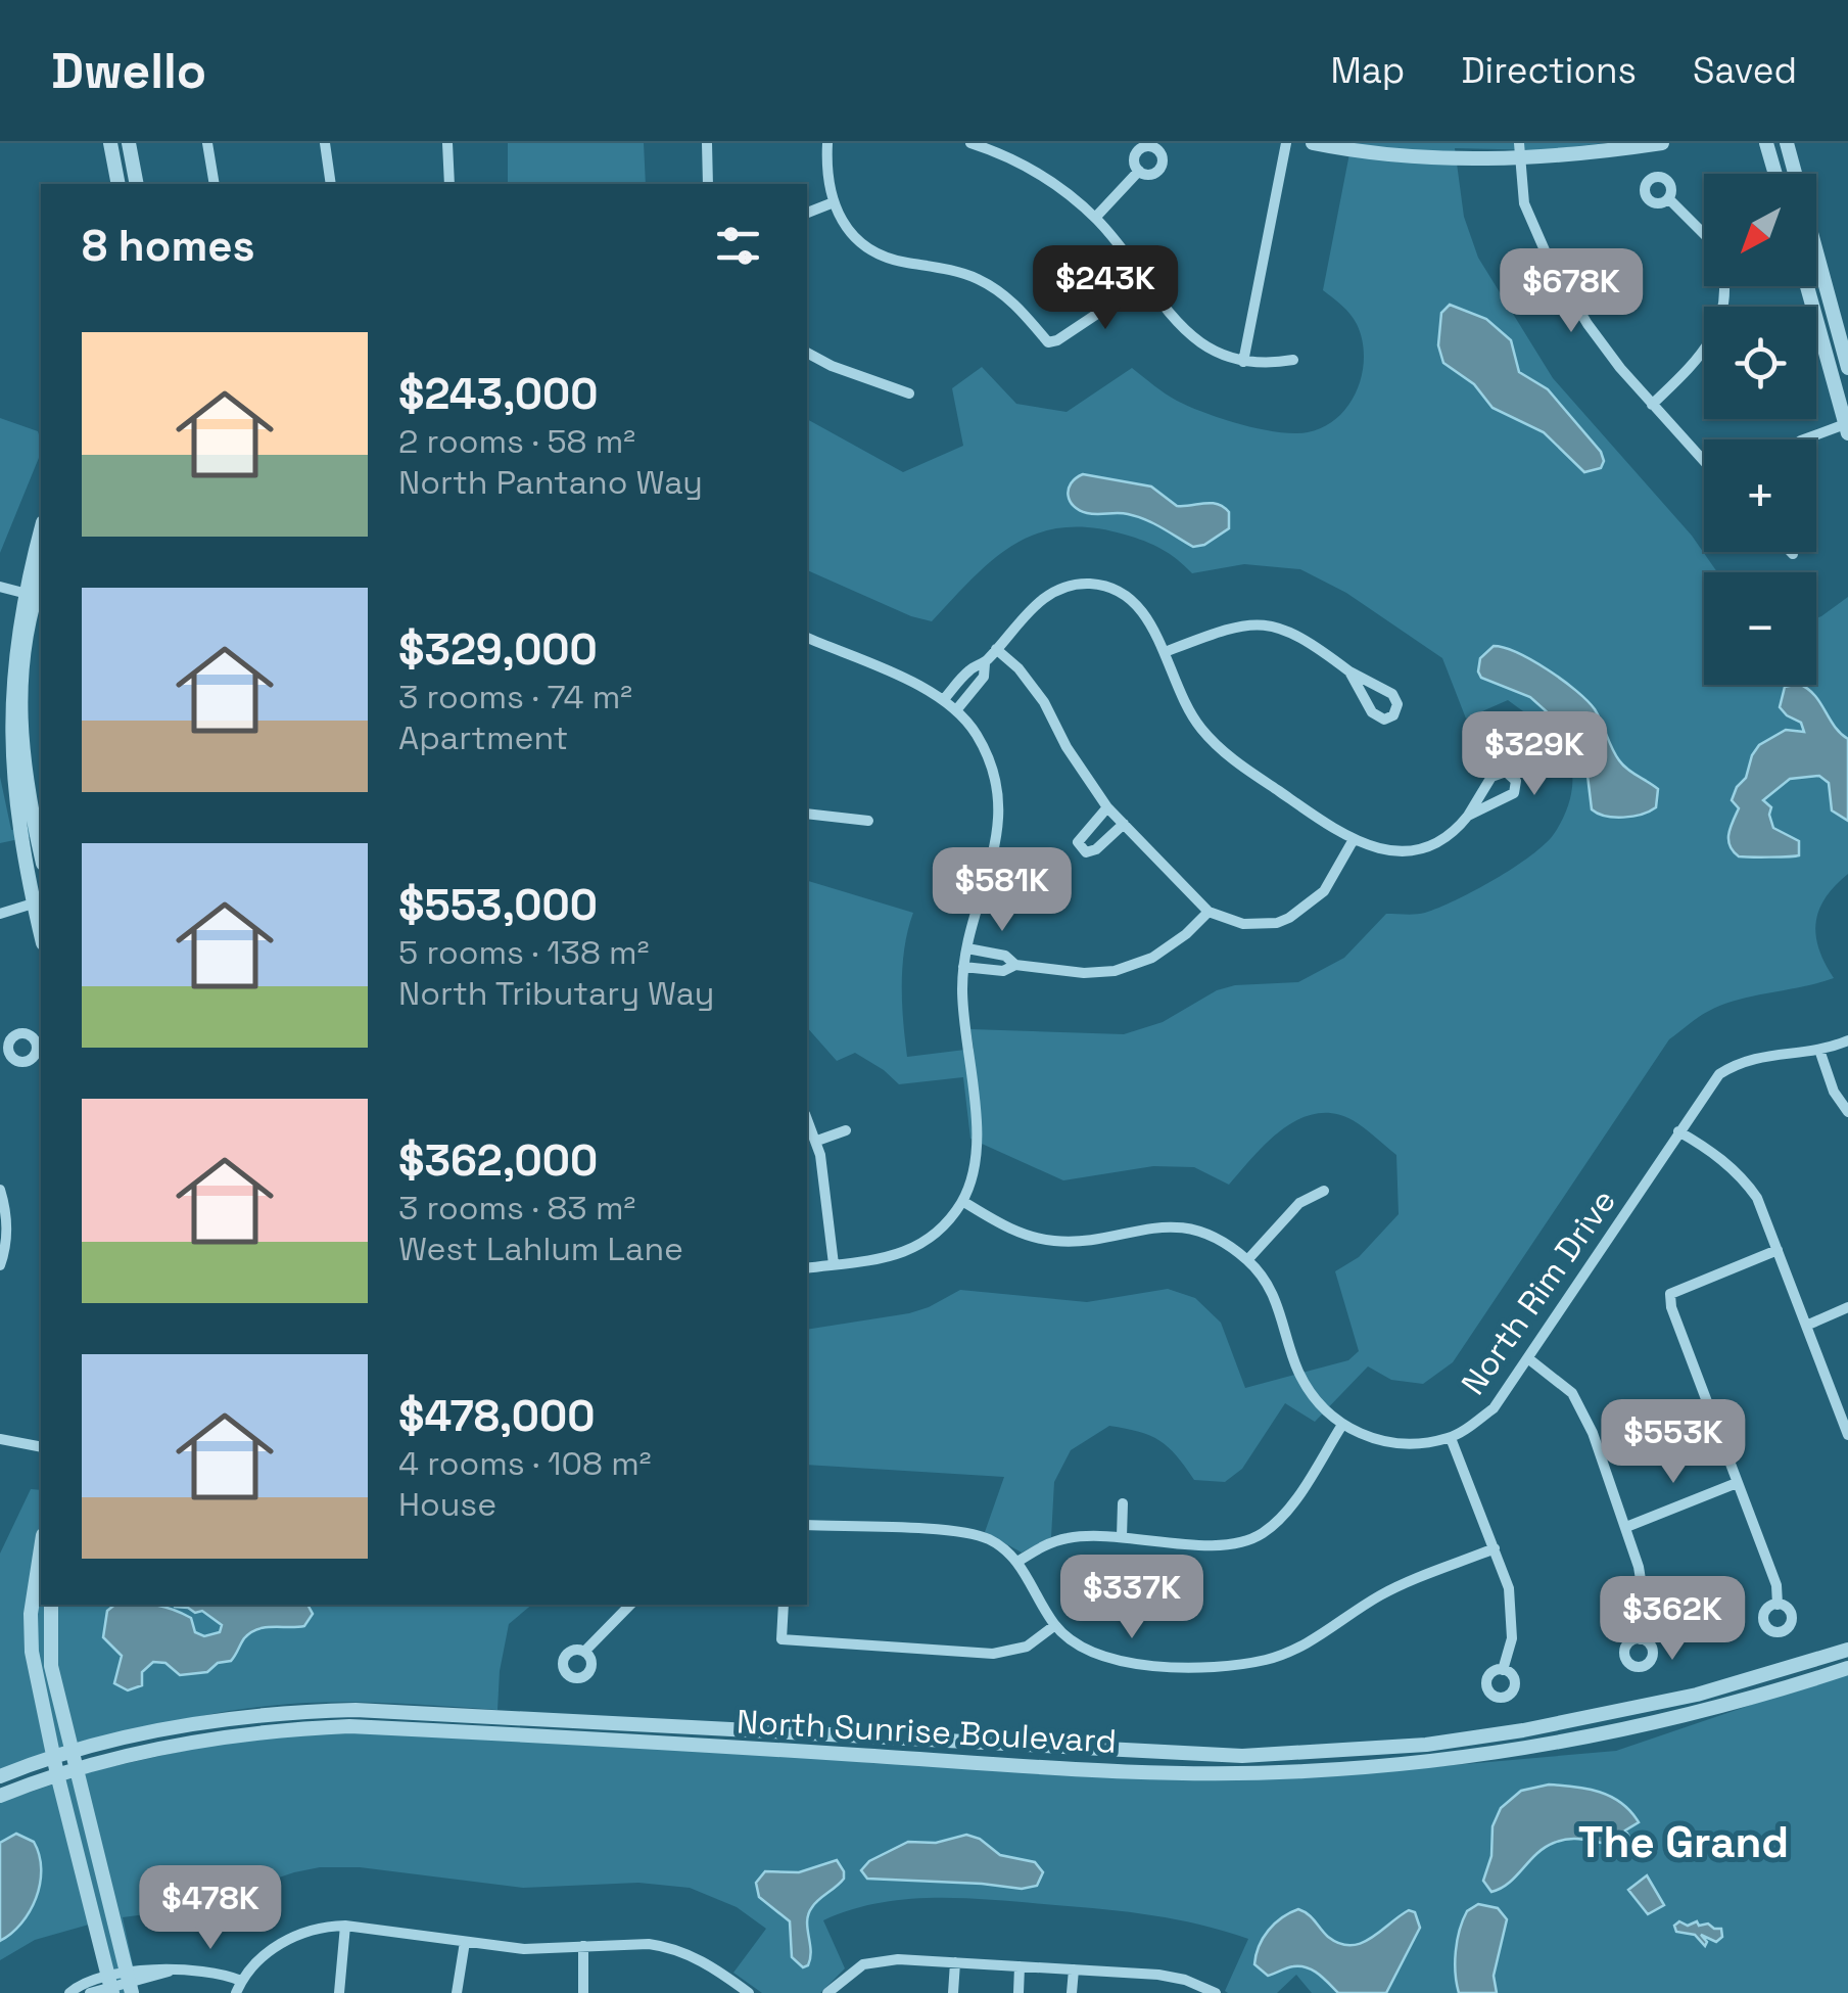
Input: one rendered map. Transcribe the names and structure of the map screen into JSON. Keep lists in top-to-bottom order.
{
  "streets": {
    "street": ["North Rim Drive", "North Sunrise Boulevard"]
  },
  "districts": ["The Grand"],
  "north": "bottom left",
  "page": {
    "header": "Dwello",
    "nav": ["Map", "Directions", "Saved"],
    "map_buttons": ["+", "−"],
    "heading": "8 homes",
    "price": [
      "$243K",
      "$678K",
      "$329K",
      "$581K",
      "$553K",
      "$337K",
      "$362K",
      "$478K"
    ],
    "list": [
      {
        "name": "$243,000",
        "note": "2 rooms · 58 m² · North Pantano Way"
      },
      {
        "name": "$329,000",
        "note": "3 rooms · 74 m² · Apartment"
      },
      {
        "name": "$553,000",
        "note": "5 rooms · 138 m² · North Tributary Way"
      },
      {
        "name": "$362,000",
        "note": "3 rooms · 83 m² · West Lahlum Lane"
      },
      {
        "name": "$478,000",
        "note": "4 rooms · 108 m² · House"
      }
    ]
  }
}
